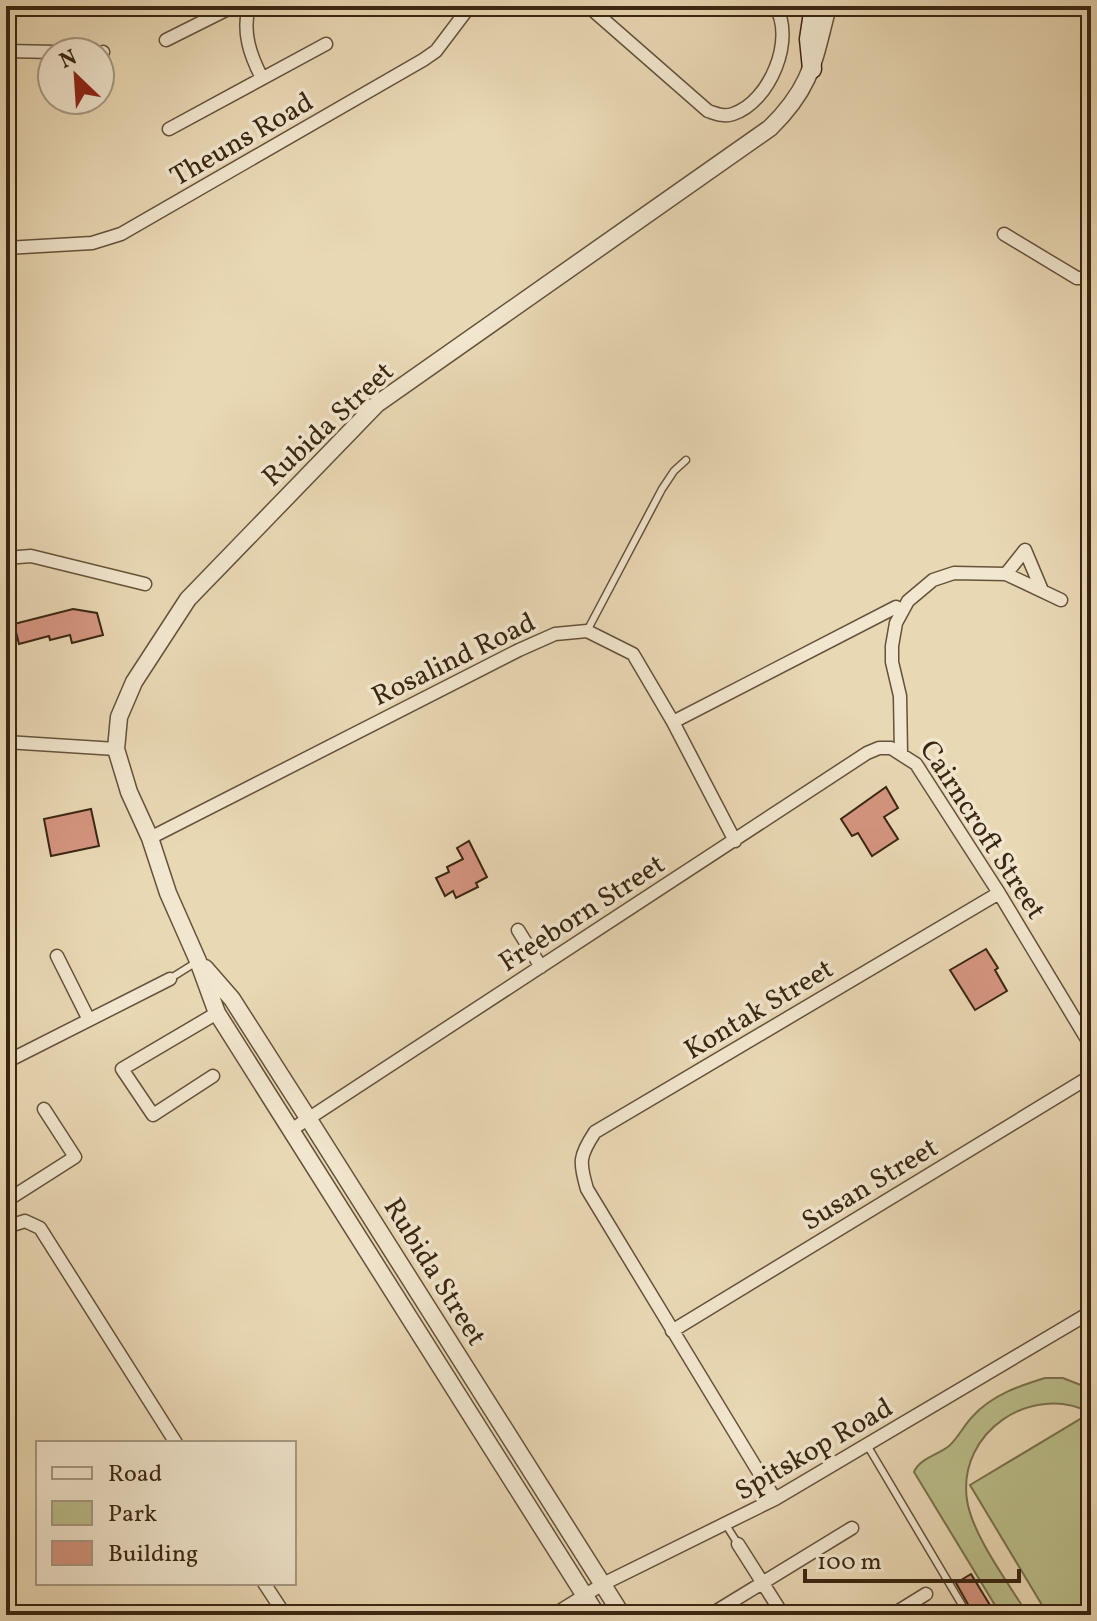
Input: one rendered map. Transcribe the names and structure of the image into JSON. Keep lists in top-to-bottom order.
{
  "streets": {
    "street": [
      "Theuns Road",
      "Rubida Street",
      "Rosalind Road",
      "Cairncroft Street",
      "Freeborn Street",
      "Kontak Street",
      "Susan Street",
      "Spitskop Road"
    ]
  },
  "crossings": [
    ["Rubida Street", "Rosalind Road"],
    ["Rubida Street", "Freeborn Street"],
    ["Rubida Street", "Spitskop Road"],
    ["Cairncroft Street", "Freeborn Street"],
    ["Cairncroft Street", "Kontak Street"],
    ["Kontak Street", "Susan Street"]
  ],
  "legend": ["Road", "Park", "Building"],
  "scale_bar": "100 m",
  "north": "top left"
}
